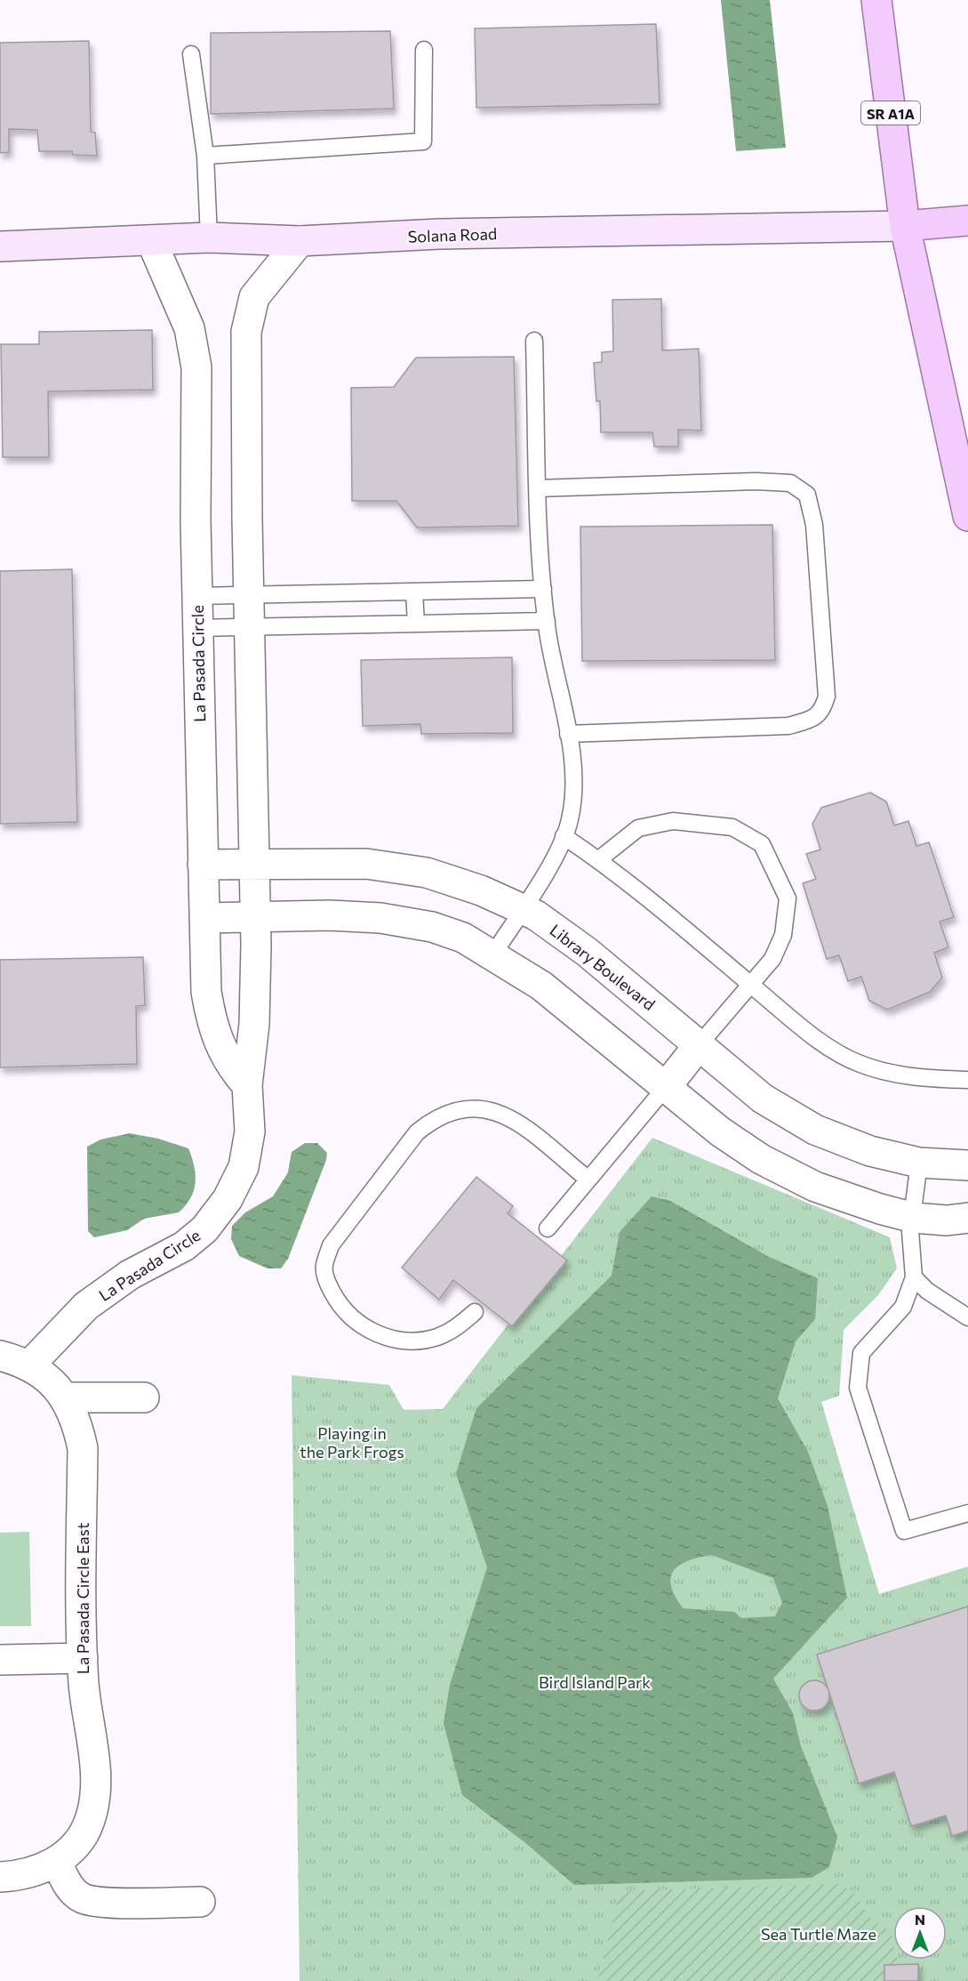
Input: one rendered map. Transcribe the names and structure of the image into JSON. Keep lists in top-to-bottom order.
{
  "streets": {
    "main road": ["SR A1A"],
    "street": [
      "Solana Road",
      "La Pasada Circle",
      "Library Boulevard",
      "La Pasada Circle East"
    ]
  },
  "crossings": [
    ["SR A1A", "Solana Road"],
    ["Solana Road", "La Pasada Circle"],
    ["La Pasada Circle", "Library Boulevard"],
    ["La Pasada Circle", "La Pasada Circle East"]
  ],
  "parks": ["Playing in the Park Frogs", "Bird Island Park", "Sea Turtle Maze"],
  "north": "top"
}
